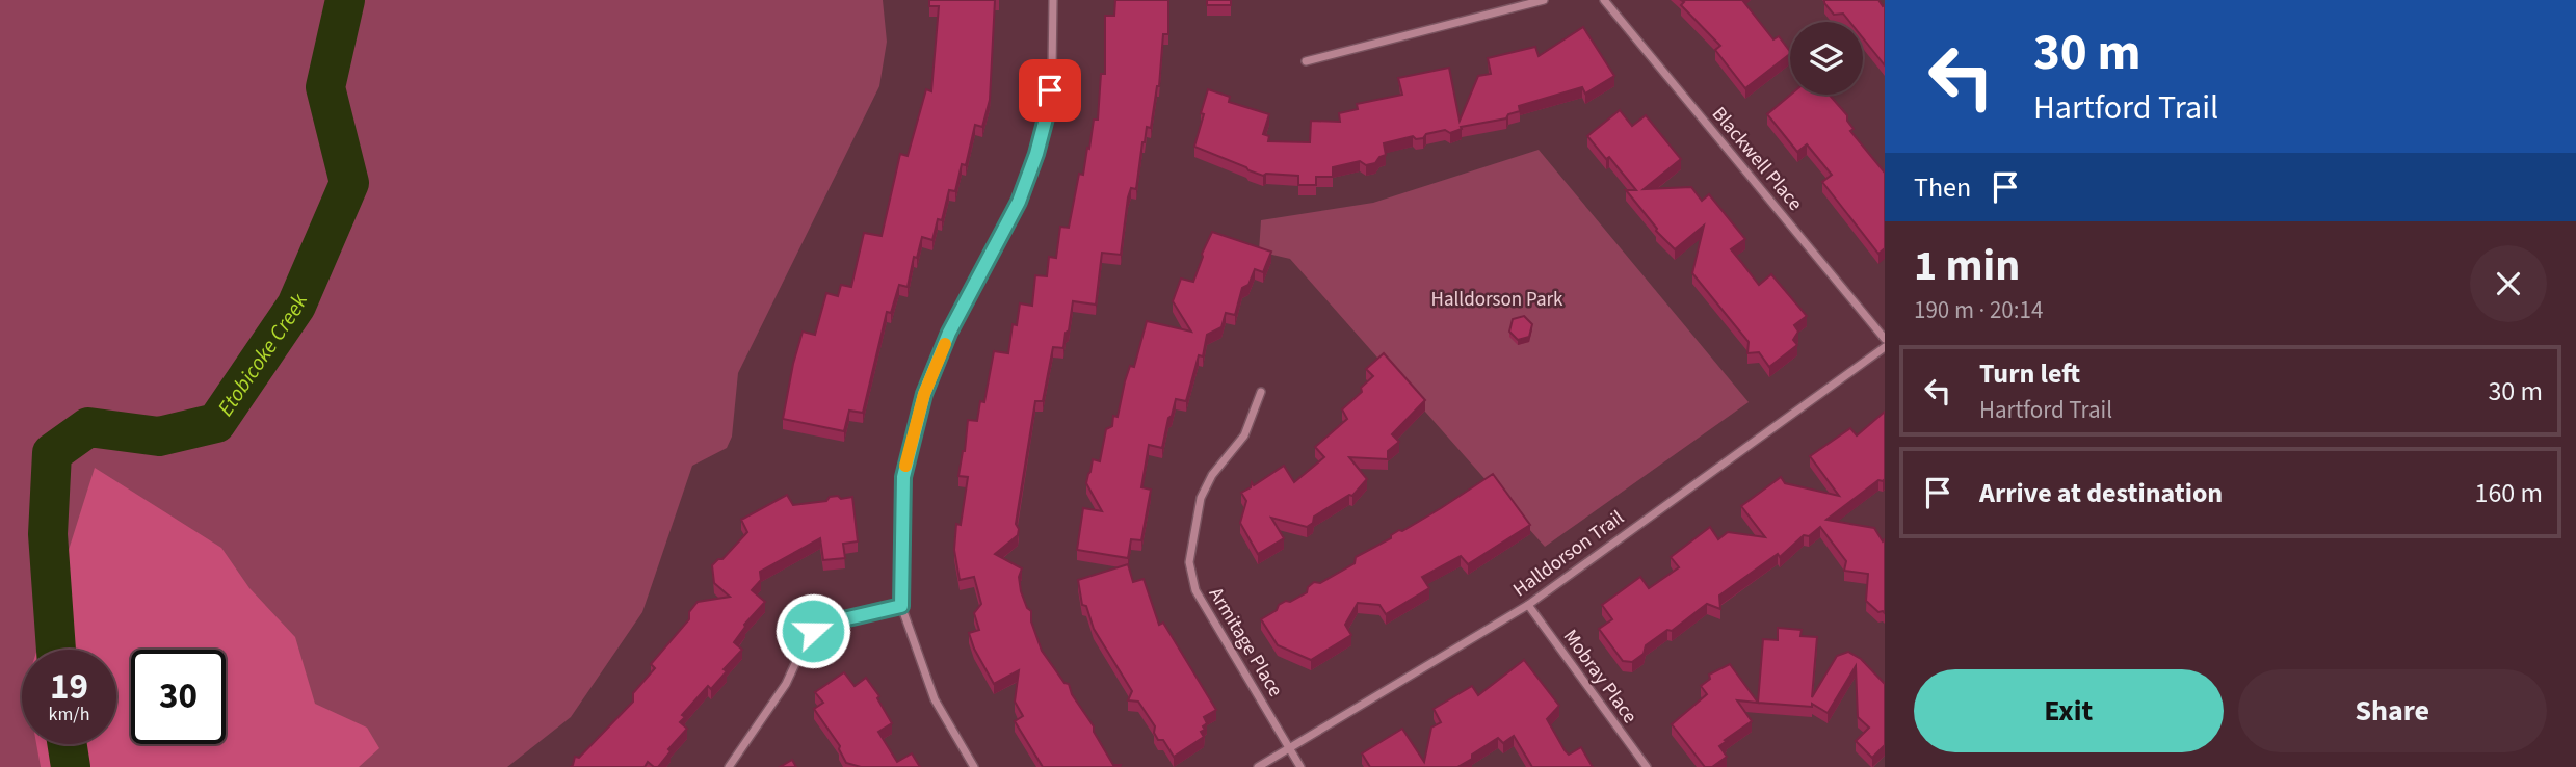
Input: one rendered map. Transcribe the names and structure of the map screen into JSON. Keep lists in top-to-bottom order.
{
  "streets": {
    "street": [
      "Blackwell Place",
      "Halldorson Trail",
      "Armitage Place",
      "Mobray Place"
    ]
  },
  "crossings": [
    ["Halldorson Trail", "Armitage Place"],
    ["Halldorson Trail", "Mobray Place"]
  ],
  "water": ["Etobicoke Creek"],
  "parks": ["Halldorson Park"],
  "page": {
    "turn": ["30 m", "Hartford Trail"],
    "then": "Then",
    "heading": ["1 min", "190 m · 20:14"],
    "list": [
      {
        "name": "Turn left",
        "note": "Hartford Trail",
        "value": "30 m"
      },
      {
        "name": "Arrive at destination",
        "value": "160 m"
      }
    ],
    "speed": "19 km/h",
    "limit": "30",
    "buttons": ["Exit", "Share"]
  }
}
